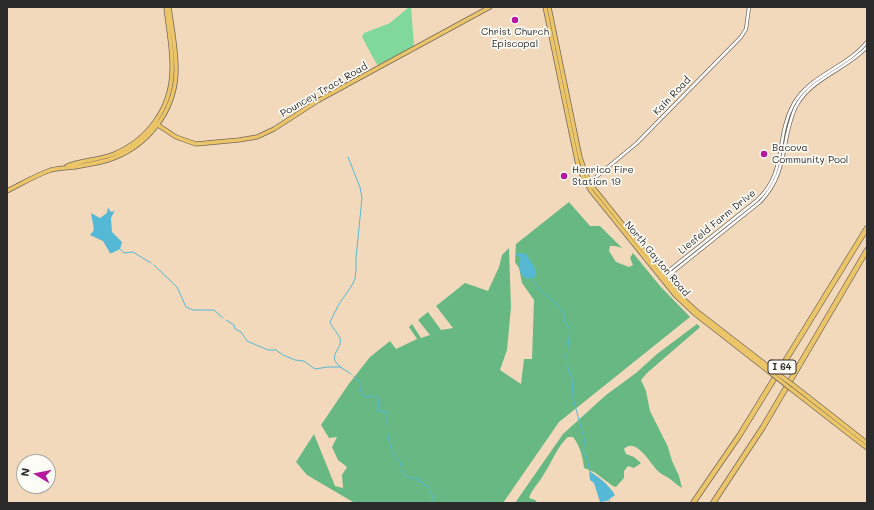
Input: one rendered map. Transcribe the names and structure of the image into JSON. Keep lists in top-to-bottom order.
{
  "streets": {
    "highway": ["I 64"],
    "main road": ["Pouncey Tract Road", "North Gayton Road"],
    "street": ["Kain Road", "Liesfeld Farm Drive"]
  },
  "crossings": [
    ["Kain Road", "North Gayton Road"],
    ["Liesfeld Farm Drive", "North Gayton Road"]
  ],
  "places": ["Christ Church Episcopal", "Bacova Community Pool", "Henrico Fire Station 19"],
  "north": "left"
}
